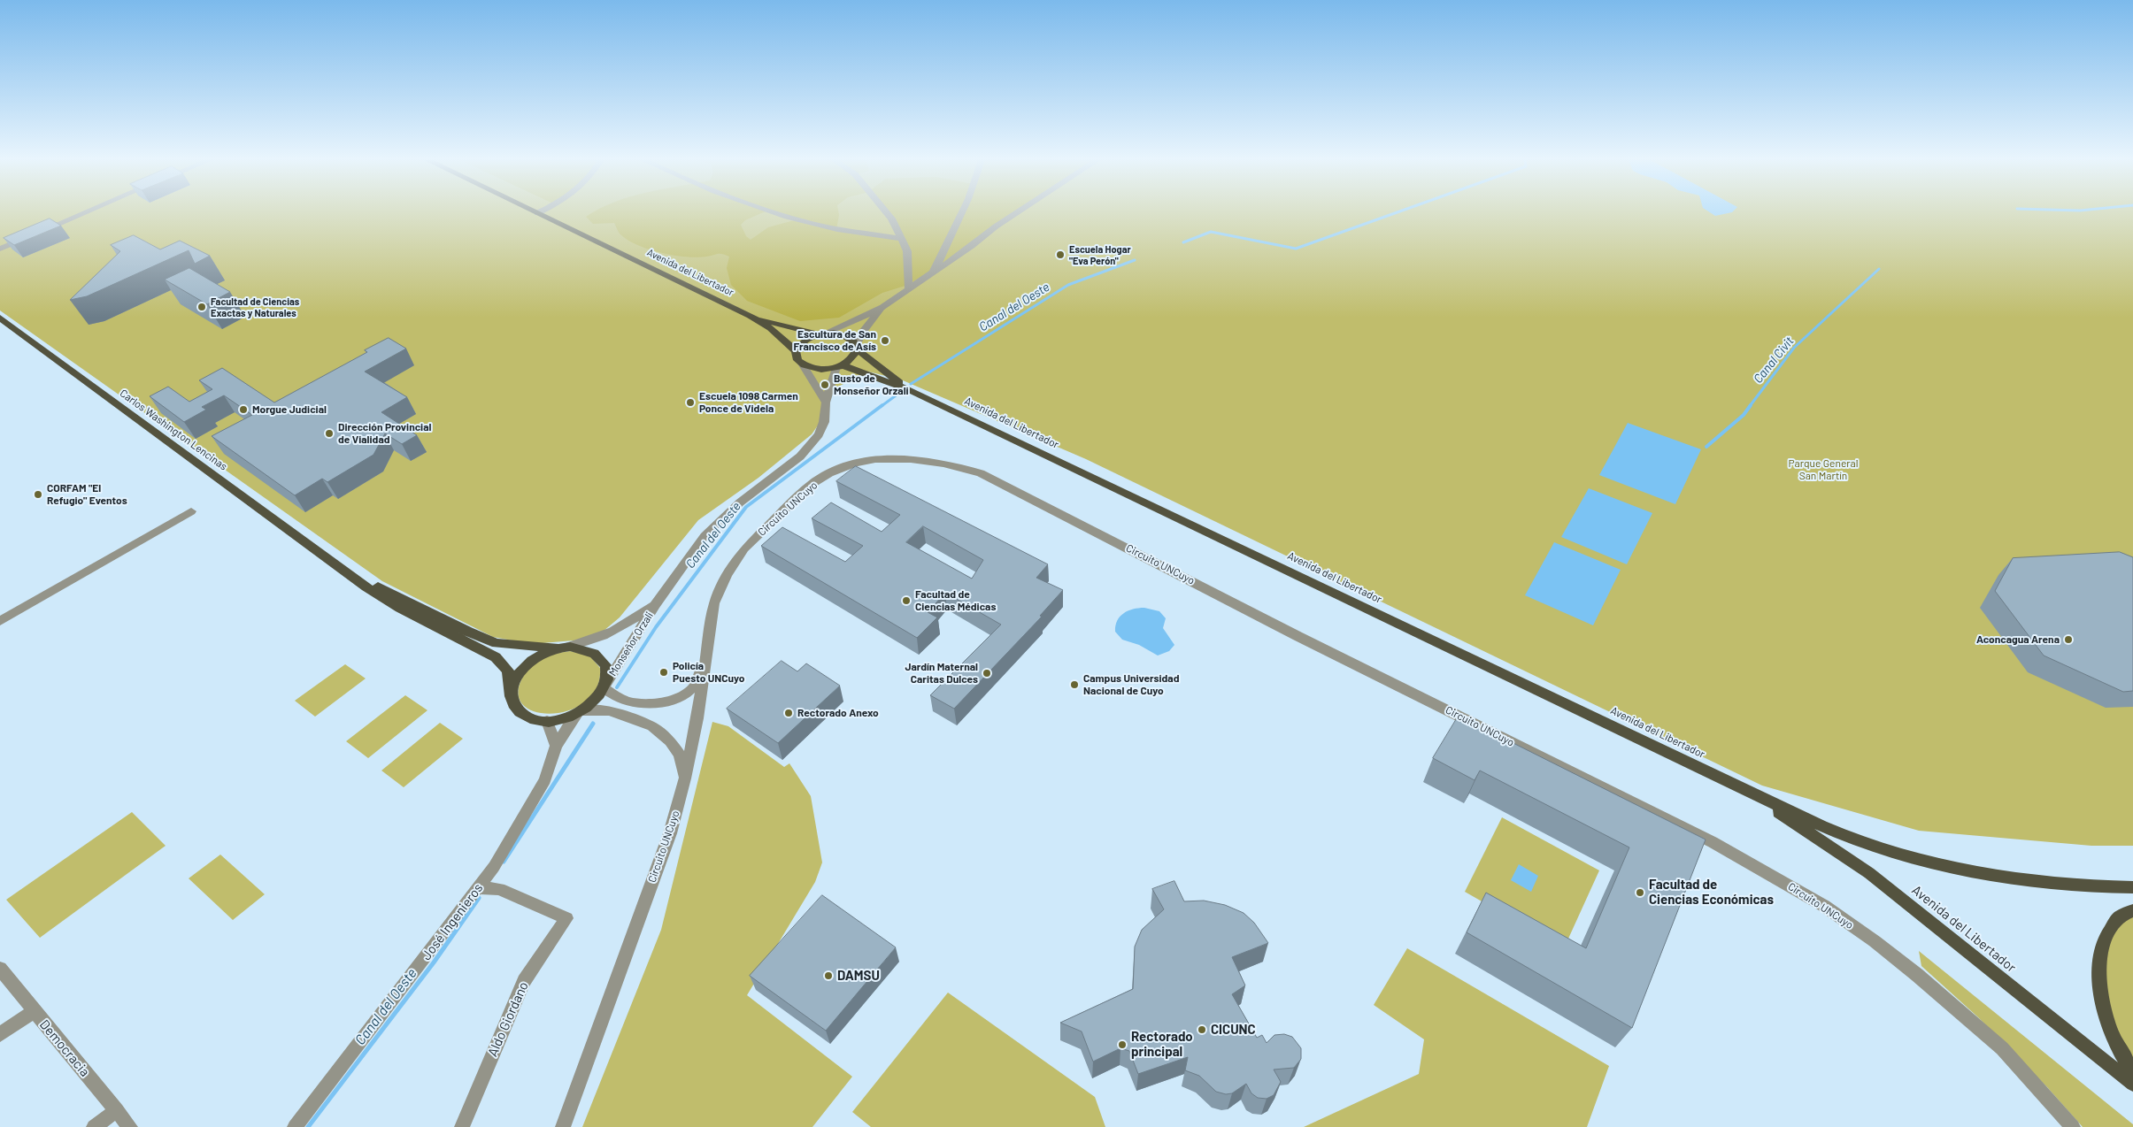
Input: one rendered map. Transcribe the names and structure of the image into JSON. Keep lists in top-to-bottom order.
{
  "streets": {
    "main road": ["Avenida del Libertador", "Carlos Washington Lencinas"],
    "street": [
      "Circuito UNCuyo",
      "Monseñor Orzali",
      "José Ingenieros",
      "Aldo Giordano",
      "Democracia"
    ]
  },
  "crossings": [
    ["Avenida del Libertador", "Monseñor Orzali"],
    ["Carlos Washington Lencinas", "Monseñor Orzali"],
    ["Carlos Washington Lencinas", "José Ingenieros"],
    ["Monseñor Orzali", "José Ingenieros"],
    ["José Ingenieros", "Aldo Giordano"]
  ],
  "water": ["Canal del Oeste", "Canal Civit"],
  "parks": ["Parque General San Martín"],
  "places": [
    "Escuela Hogar \"Eva Perón\"",
    "Facultad de Ciencias Exactas y Naturales",
    "Escultura de San Francisco de Asís",
    "Busto de Monseñor Orzali",
    "Escuela 1098 Carmen Ponce de Videla",
    "Morgue Judicial",
    "Dirección Provincial de Vialidad",
    "CORFAM \"El Refugio\" Eventos",
    "Facultad de Ciencias Médicas",
    "Aconcagua Arena",
    "Policía Puesto UNCuyo",
    "Jardín Maternal Caritas Dulces",
    "Campus Universidad Nacional de Cuyo",
    "Rectorado Anexo",
    "Facultad de Ciencias Económicas",
    "DAMSU",
    "CICUNC",
    "Rectorado principal"
  ]
}
